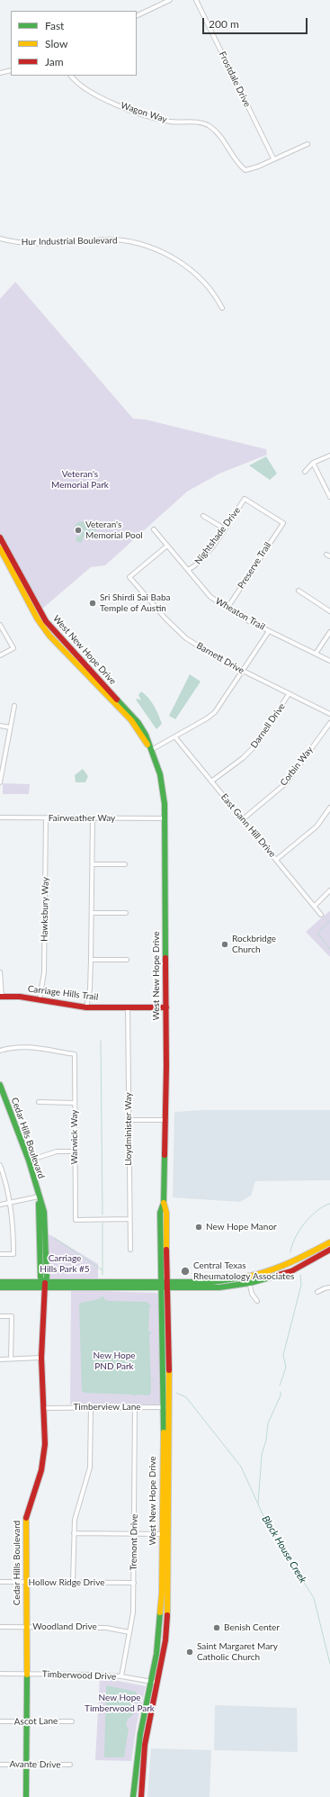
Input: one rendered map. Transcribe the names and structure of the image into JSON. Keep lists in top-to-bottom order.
{
  "streets": {
    "main road": ["West New Hope Drive", "Carriage Hills Trail", "Cedar Hills Boulevard"],
    "street": [
      "Frostdale Drive",
      "Wagon Way",
      "Hur Industrial Boulevard",
      "Nightshade Drive",
      "Preserve Trail",
      "Wheaton Trail",
      "Barnett Drive",
      "Darnell Drive",
      "Corbin Way",
      "Fairweather Way",
      "East Gann Hill Drive",
      "Hawksbury Way",
      "Lloydminister Way",
      "Warwick Way",
      "Timberview Lane",
      "Tremont Drive",
      "Hollow Ridge Drive",
      "Woodland Drive",
      "Timberwood Drive",
      "Ascot Lane",
      "Avante Drive"
    ]
  },
  "crossings": [
    ["Frostdale Drive", "Wagon Way"],
    ["Nightshade Drive", "Preserve Trail"],
    ["Nightshade Drive", "Wheaton Trail"],
    ["Preserve Trail", "Wheaton Trail"],
    ["Wheaton Trail", "Barnett Drive"],
    ["West New Hope Drive", "Fairweather Way"],
    ["West New Hope Drive", "Carriage Hills Trail"],
    ["West New Hope Drive", "Timberview Lane"],
    ["West New Hope Drive", "Timberwood Drive"],
    ["Barnett Drive", "Darnell Drive"],
    ["Darnell Drive", "East Gann Hill Drive"],
    ["Corbin Way", "East Gann Hill Drive"],
    ["Fairweather Way", "Hawksbury Way"],
    ["Hawksbury Way", "Carriage Hills Trail"],
    ["Carriage Hills Trail", "Lloydminister Way"],
    ["Lloydminister Way", "Warwick Way"],
    ["Cedar Hills Boulevard", "Timberview Lane"],
    ["Cedar Hills Boulevard", "Hollow Ridge Drive"],
    ["Cedar Hills Boulevard", "Woodland Drive"],
    ["Cedar Hills Boulevard", "Timberwood Drive"],
    ["Cedar Hills Boulevard", "Ascot Lane"],
    ["Cedar Hills Boulevard", "Avante Drive"],
    ["Timberview Lane", "Tremont Drive"],
    ["Tremont Drive", "Hollow Ridge Drive"],
    ["Tremont Drive", "Woodland Drive"],
    ["Tremont Drive", "Timberwood Drive"]
  ],
  "water": ["Block House Creek"],
  "parks": [
    "Veteran's Memorial Park",
    "Carriage Hills Park #5",
    "New Hope PND Park",
    "New Hope Timberwood Park"
  ],
  "places": [
    "Veteran's Memorial Pool",
    "Sri Shirdi Sai Baba Temple of Austin",
    "Rockbridge Church",
    "New Hope Manor",
    "Central Texas Rheumatology Associates",
    "Benish Center",
    "Saint Margaret Mary Catholic Church"
  ],
  "legend": ["Fast", "Slow", "Jam"],
  "scale_bar": "200 m"
}
